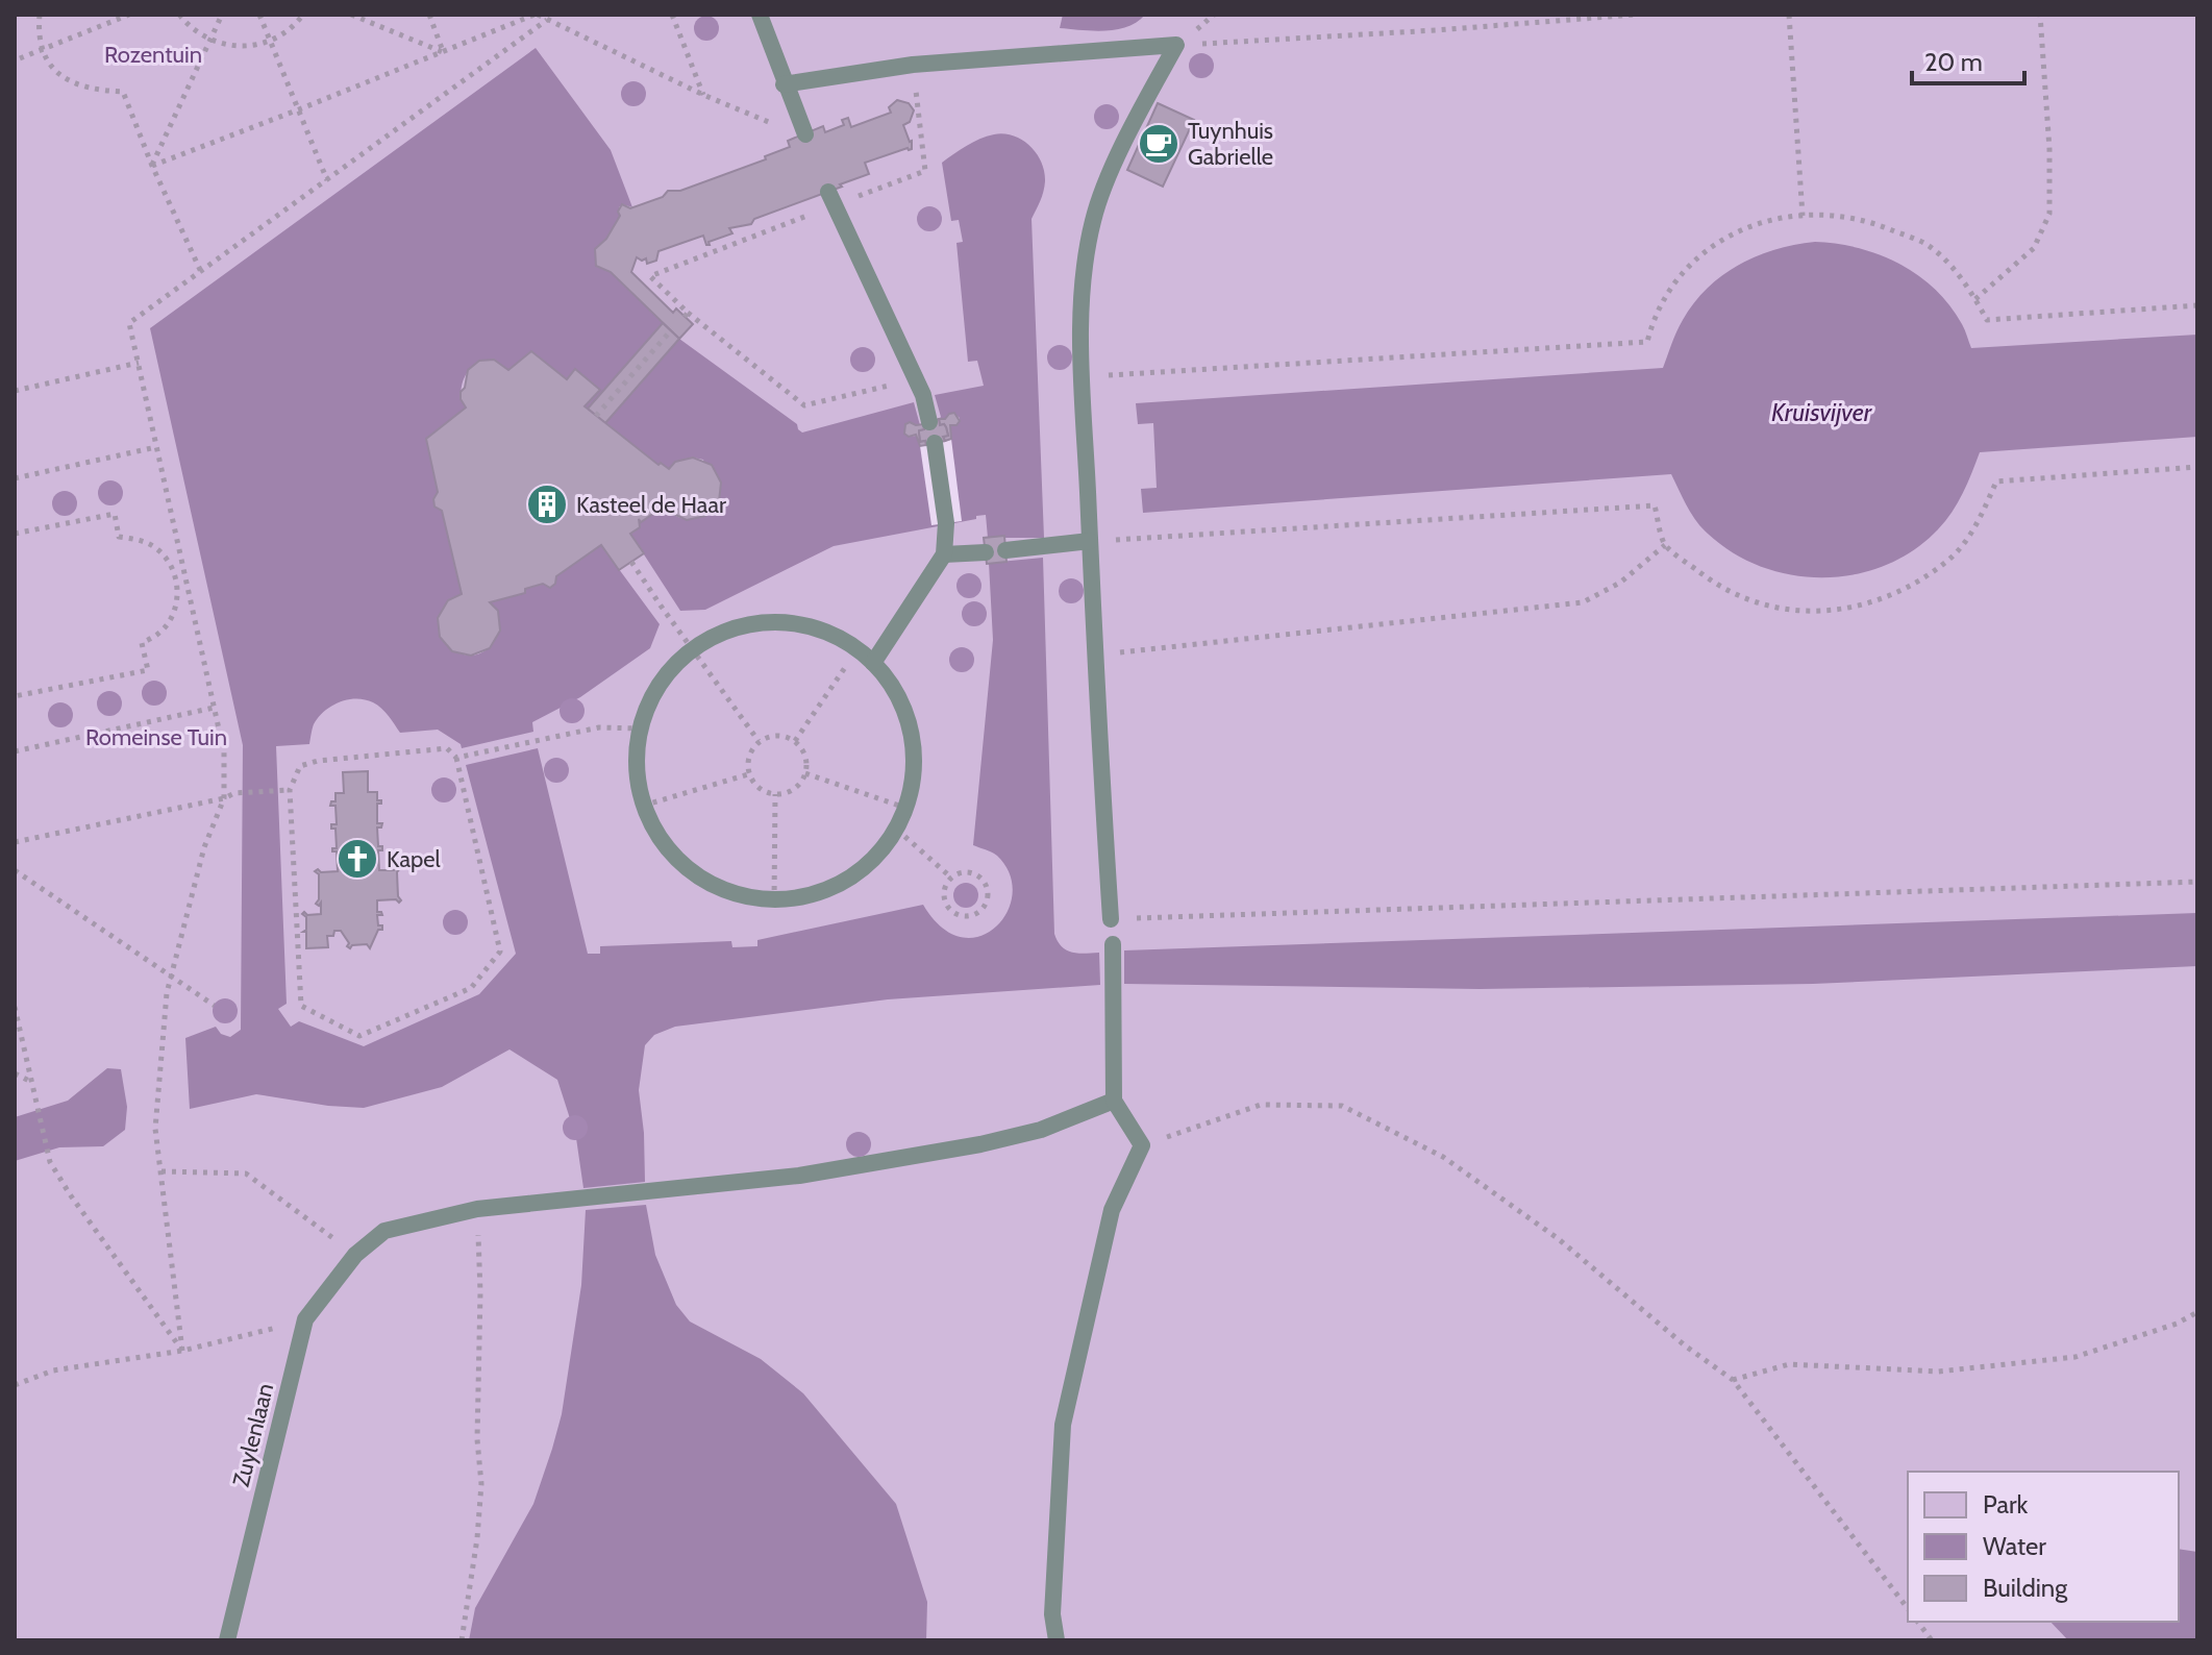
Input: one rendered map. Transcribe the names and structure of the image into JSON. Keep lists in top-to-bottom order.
{
  "streets": {
    "lane": ["Zuylenlaan"]
  },
  "water": ["Kruisvijver"],
  "parks": ["Rozentuin", "Romeinse Tuin"],
  "places": {
    "cafe": ["Tuynhuis Gabrielle"],
    "building": ["Kasteel de Haar"],
    "church": ["Kapel"]
  },
  "legend": ["Park", "Water", "Building"],
  "scale_bar": "20 m"
}
